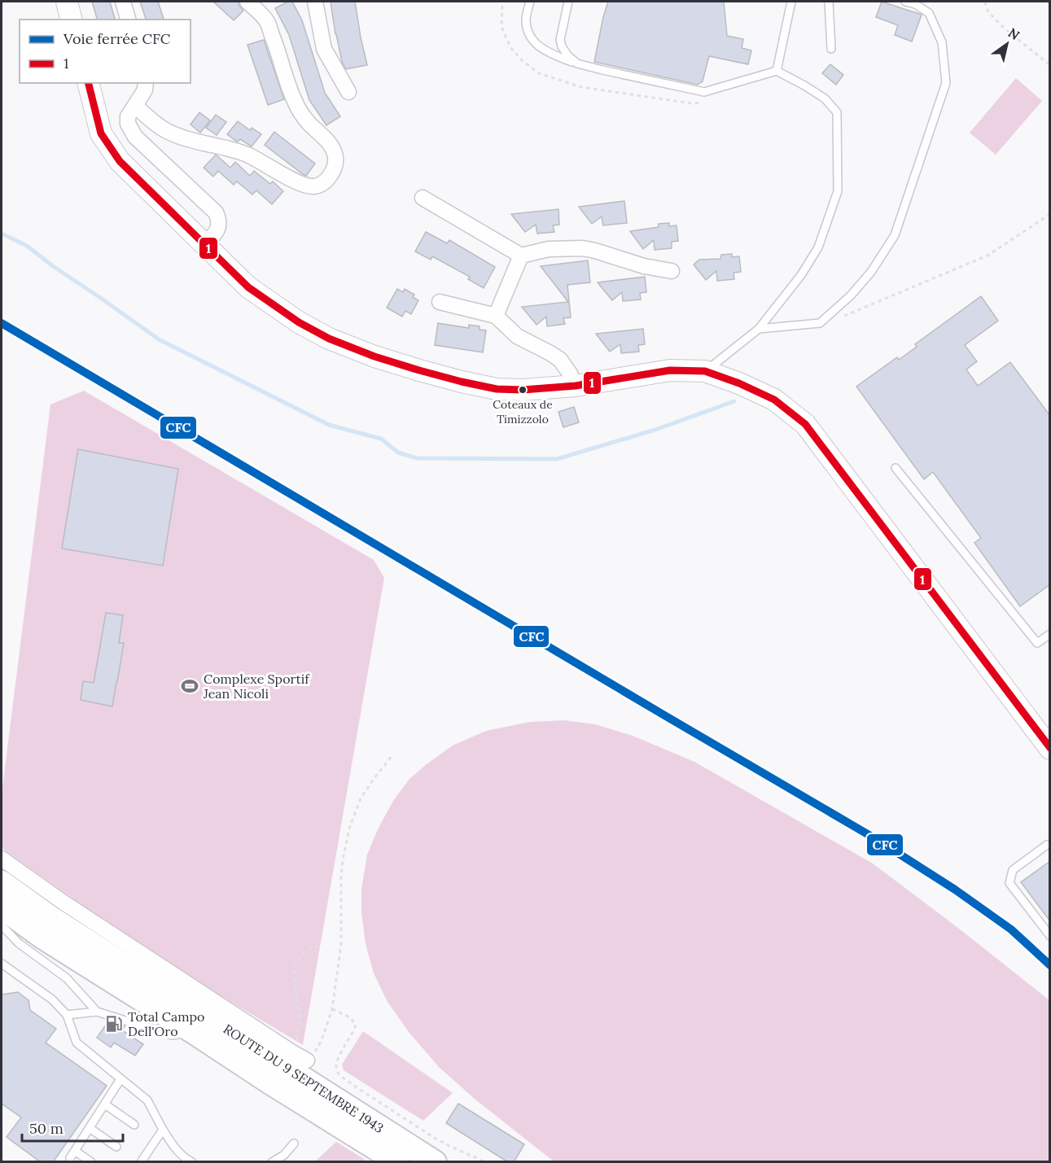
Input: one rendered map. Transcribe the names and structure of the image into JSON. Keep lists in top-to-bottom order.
{
  "streets": {
    "main road": ["ROUTE DU 9 SEPTEMBRE 1943"]
  },
  "places": {
    "other": ["Coteaux de Timizzolo"],
    "sports": ["Complexe Sportif Jean Nicoli"],
    "fuel station": ["Total Campo Dell'Oro"]
  },
  "lines": ["transit line 1", "rail line CFC"],
  "legend": ["Voie ferrée CFC", "1"],
  "scale_bar": "50 m",
  "north": "top right"
}
